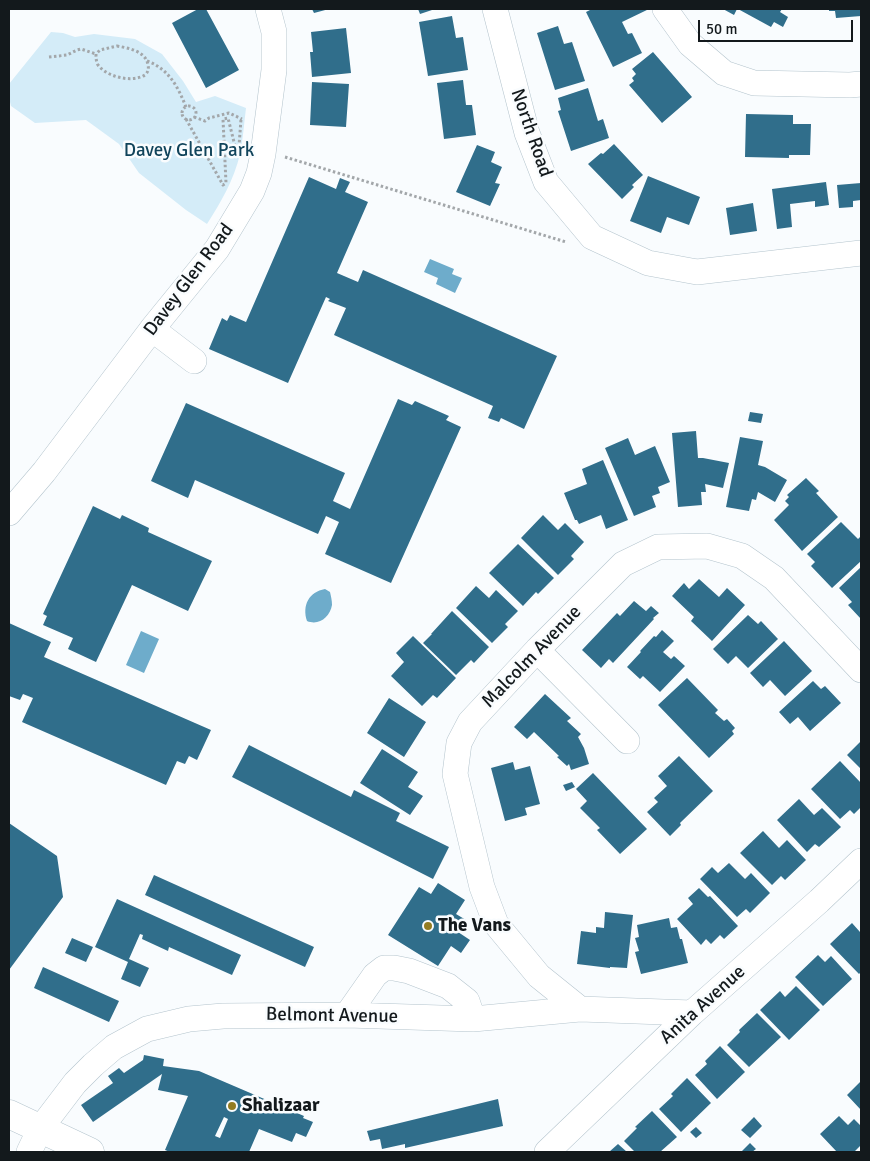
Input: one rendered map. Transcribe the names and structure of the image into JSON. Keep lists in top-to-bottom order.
{
  "streets": {
    "street": [
      "North Road",
      "Davey Glen Road",
      "Malcolm Avenue",
      "Anita Avenue",
      "Belmont Avenue"
    ]
  },
  "crossings": [
    ["Malcolm Avenue", "Belmont Avenue"],
    ["Anita Avenue", "Belmont Avenue"]
  ],
  "parks": ["Davey Glen Park"],
  "places": ["The Vans", "Shalizaar"],
  "scale_bar": "50 m"
}
